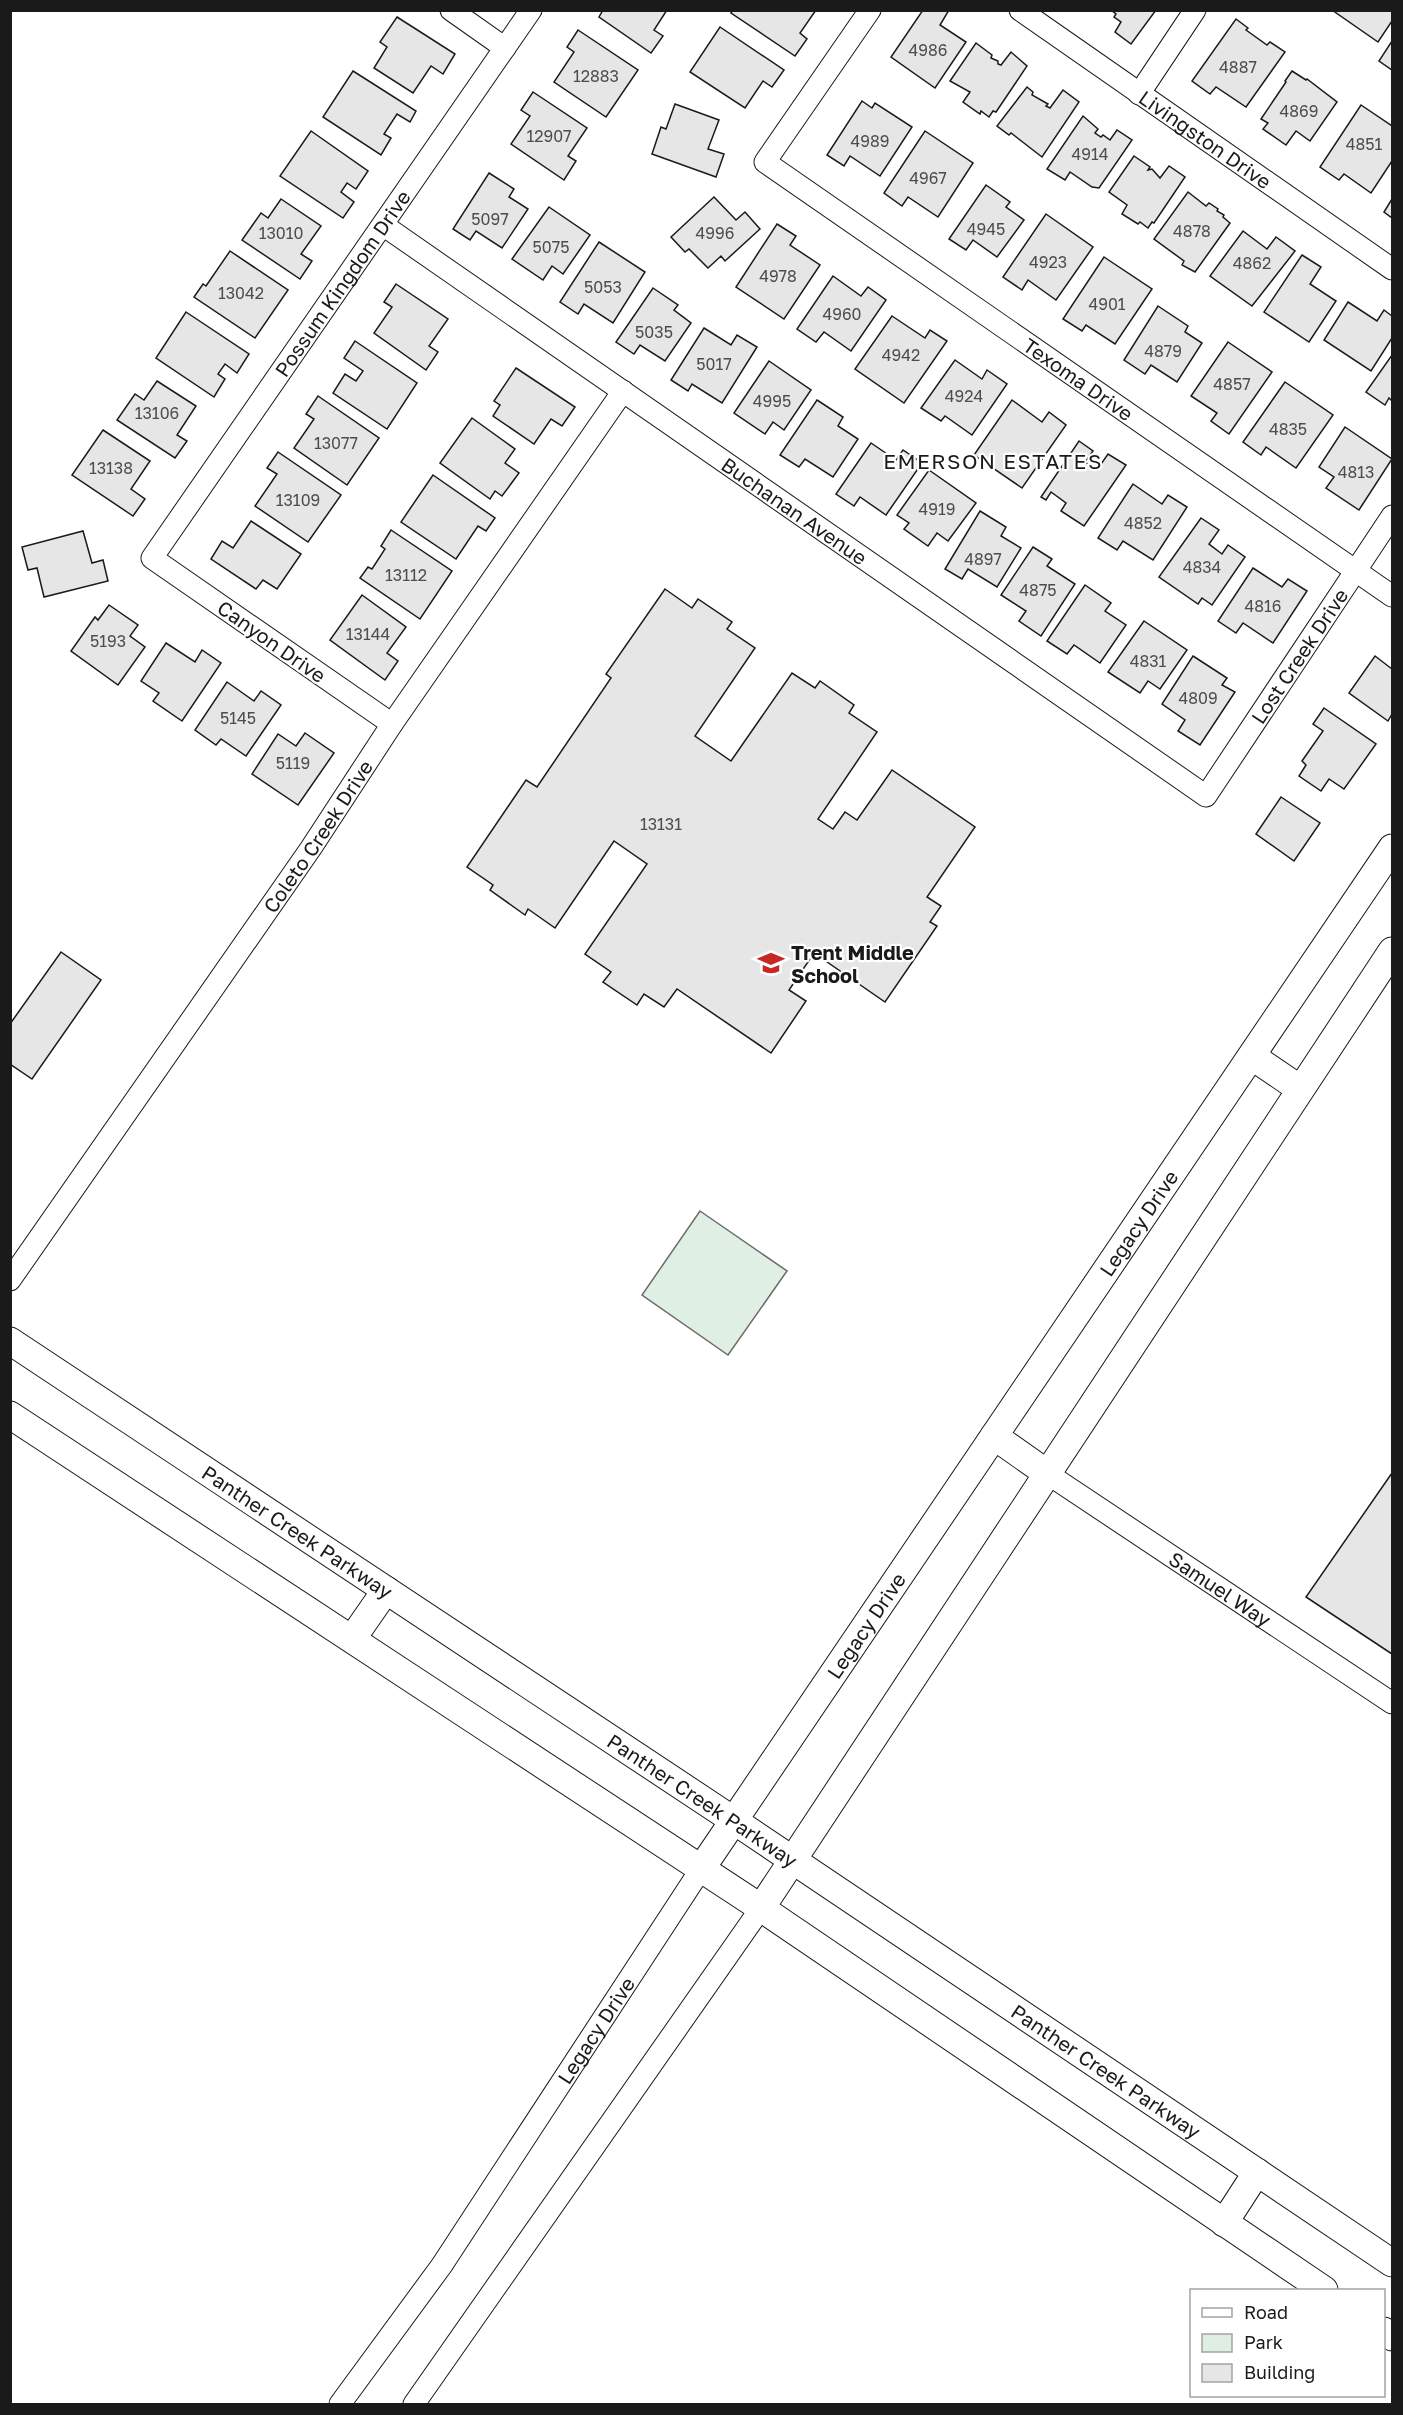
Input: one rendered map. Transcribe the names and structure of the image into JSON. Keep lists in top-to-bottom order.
{
  "streets": {
    "main road": ["Legacy Drive", "Panther Creek Parkway"],
    "street": [
      "Livingston Drive",
      "Possum Kingdom Drive",
      "Texoma Drive",
      "Buchanan Avenue",
      "Canyon Drive",
      "Lost Creek Drive",
      "Coleto Creek Drive",
      "Samuel Way"
    ]
  },
  "crossings": [
    ["Possum Kingdom Drive", "Buchanan Avenue"],
    ["Possum Kingdom Drive", "Canyon Drive"],
    ["Texoma Drive", "Lost Creek Drive"],
    ["Buchanan Avenue", "Lost Creek Drive"],
    ["Buchanan Avenue", "Coleto Creek Drive"],
    ["Canyon Drive", "Coleto Creek Drive"],
    ["Legacy Drive", "Panther Creek Parkway"]
  ],
  "districts": ["EMERSON ESTATES"],
  "places": {
    "school or university": ["Trent Middle School"]
  },
  "house_numbers": [
    "4986",
    "4887",
    "12883",
    "4869",
    "12907",
    "4989",
    "4851",
    "4914",
    "4967",
    "5097",
    "4945",
    "4878",
    "13010",
    "4996",
    "5075",
    "4923",
    "4862",
    "4978",
    "5053",
    "13042",
    "4901",
    "4960",
    "5035",
    "4879",
    "4942",
    "5017",
    "4857",
    "4924",
    "4995",
    "13106",
    "4835",
    "13077",
    "13138",
    "4813",
    "13109",
    "4919",
    "4852",
    "4897",
    "4834",
    "13112",
    "4875",
    "4816",
    "13144",
    "5193",
    "4831",
    "4809",
    "5145",
    "5119",
    "13131"
  ],
  "legend": ["Road", "Park", "Building"]
}
